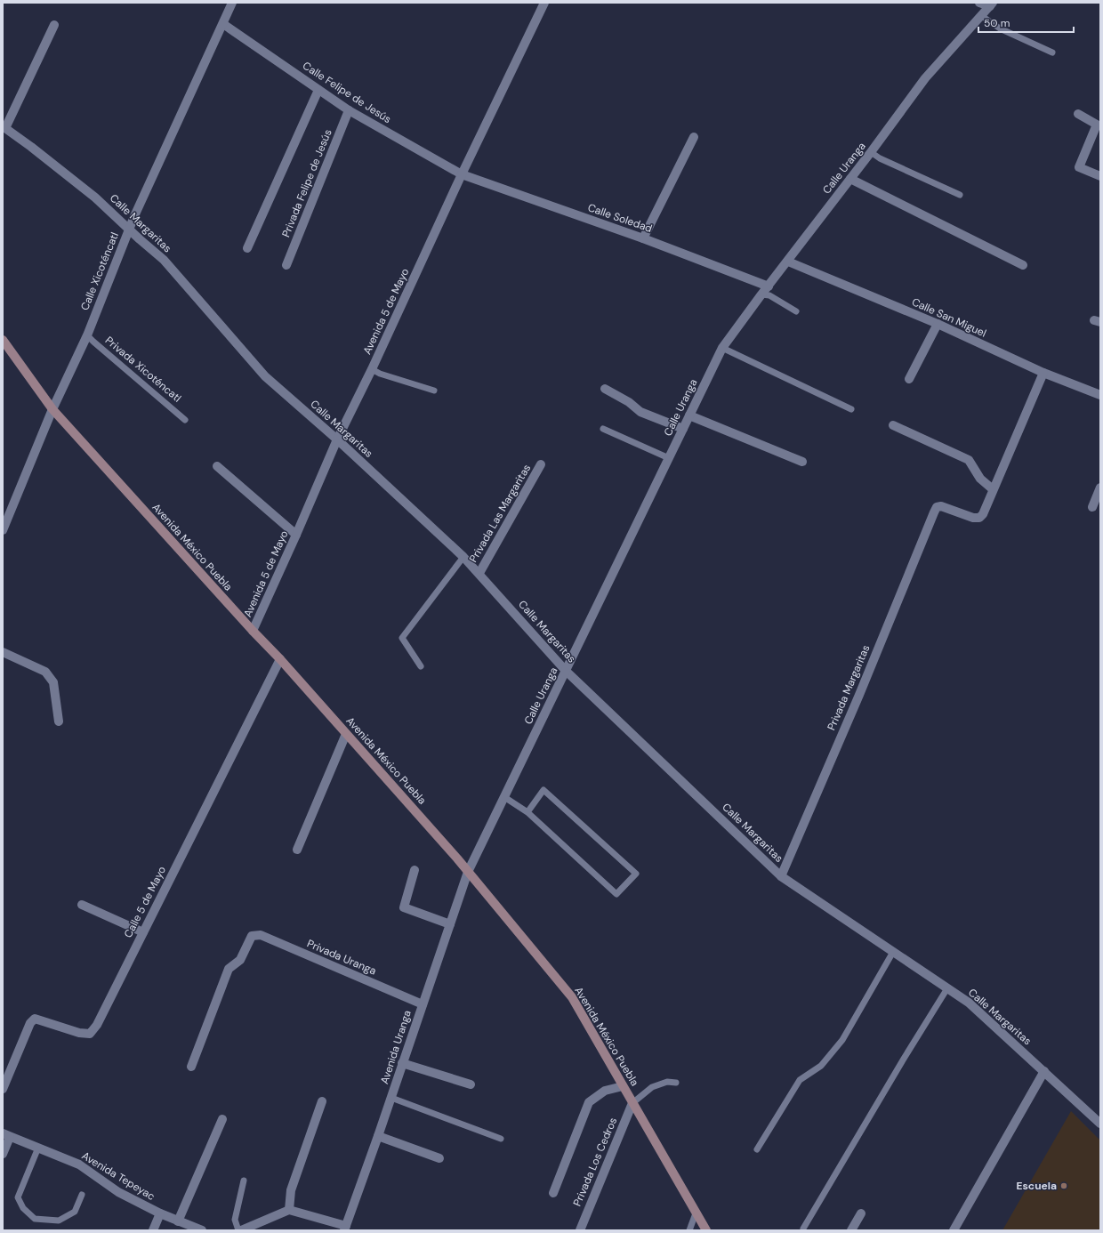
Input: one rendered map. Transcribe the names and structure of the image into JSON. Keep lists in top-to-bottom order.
{
  "streets": {
    "main road": ["Avenida México Puebla"],
    "street": [
      "Calle Felipe de Jesús",
      "Calle Uranga",
      "Privada Felipe de Jesús",
      "Calle Soledad",
      "Calle Margaritas",
      "Calle Xicoténcatl",
      "Avenida 5 de Mayo",
      "Calle San Miguel",
      "Privada Las Margaritas",
      "Privada Margaritas",
      "Calle 5 de Mayo",
      "Privada Uranga",
      "Avenida Uranga",
      "Privada Los Cedros",
      "Avenida Tepeyac"
    ],
    "lane": ["Privada Xicoténcatl"]
  },
  "crossings": [
    ["Calle Felipe de Jesús", "Privada Felipe de Jesús"],
    ["Calle Felipe de Jesús", "Calle Soledad"],
    ["Calle Felipe de Jesús", "Calle Xicoténcatl"],
    ["Calle Felipe de Jesús", "Avenida 5 de Mayo"],
    ["Calle Uranga", "Calle Soledad"],
    ["Calle Uranga", "Calle Margaritas"],
    ["Calle Uranga", "Calle San Miguel"],
    ["Calle Uranga", "Avenida México Puebla"],
    ["Calle Uranga", "Avenida Uranga"],
    ["Calle Soledad", "Avenida 5 de Mayo"],
    ["Calle Margaritas", "Calle Xicoténcatl"],
    ["Calle Margaritas", "Avenida 5 de Mayo"],
    ["Calle Margaritas", "Privada Las Margaritas"],
    ["Calle Margaritas", "Privada Margaritas"],
    ["Calle Xicoténcatl", "Privada Xicoténcatl"],
    ["Calle Xicoténcatl", "Avenida México Puebla"],
    ["Avenida 5 de Mayo", "Avenida México Puebla"],
    ["Avenida México Puebla", "Calle 5 de Mayo"],
    ["Avenida México Puebla", "Avenida Uranga"],
    ["Avenida México Puebla", "Privada Los Cedros"],
    ["Privada Uranga", "Avenida Uranga"]
  ],
  "places": ["Escuela"],
  "scale_bar": "50 m"
}
